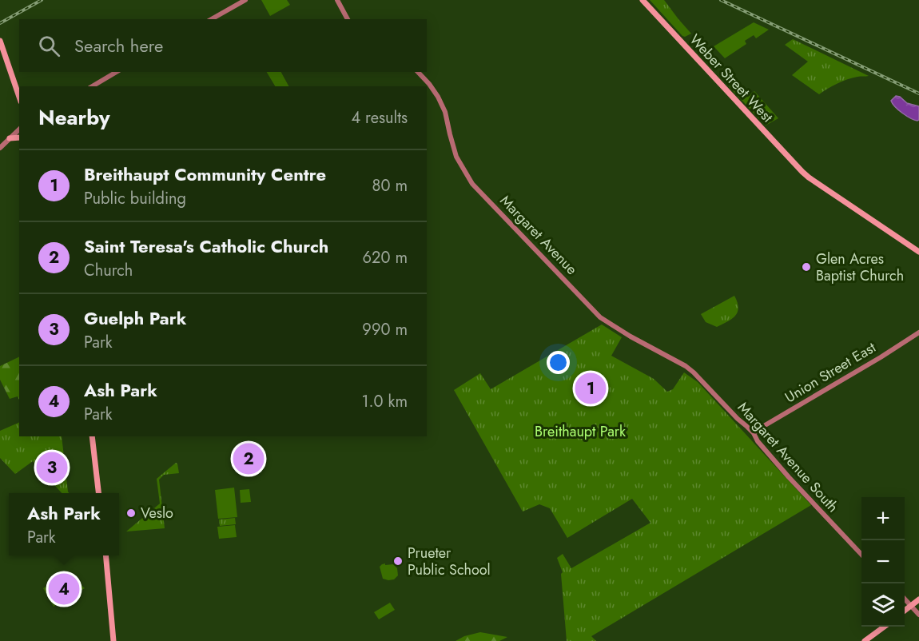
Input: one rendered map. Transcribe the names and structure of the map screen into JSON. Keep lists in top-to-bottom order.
{
  "streets": {
    "main road": ["Weber Street West"],
    "street": ["Margaret Avenue", "Union Street East", "Margaret Avenue South"]
  },
  "crossings": [
    ["Margaret Avenue", "Margaret Avenue South"],
    ["Union Street East", "Margaret Avenue South"]
  ],
  "parks": ["Breithaupt Park"],
  "places": ["Glen Acres Baptist Church", "Veslo", "Prueter Public School"],
  "page": {
    "search": "Search here",
    "heading": ["Nearby", "4 results"],
    "list": [
      {
        "mark": "1",
        "name": "Breithaupt Community Centre",
        "note": "Public building",
        "value": "80 m"
      },
      {
        "mark": "2",
        "name": "Saint Teresa's Catholic Church",
        "note": "Church",
        "value": "620 m"
      },
      {
        "mark": "3",
        "name": "Guelph Park",
        "note": "Park",
        "value": "990 m"
      },
      {
        "mark": "4",
        "name": "Ash Park",
        "note": "Park",
        "value": "1.0 km"
      }
    ],
    "pins": [
      "1",
      "2",
      "3",
      "4"
    ],
    "popup": ["Ash Park", "Park"],
    "map_buttons": ["+", "−"]
  }
}
